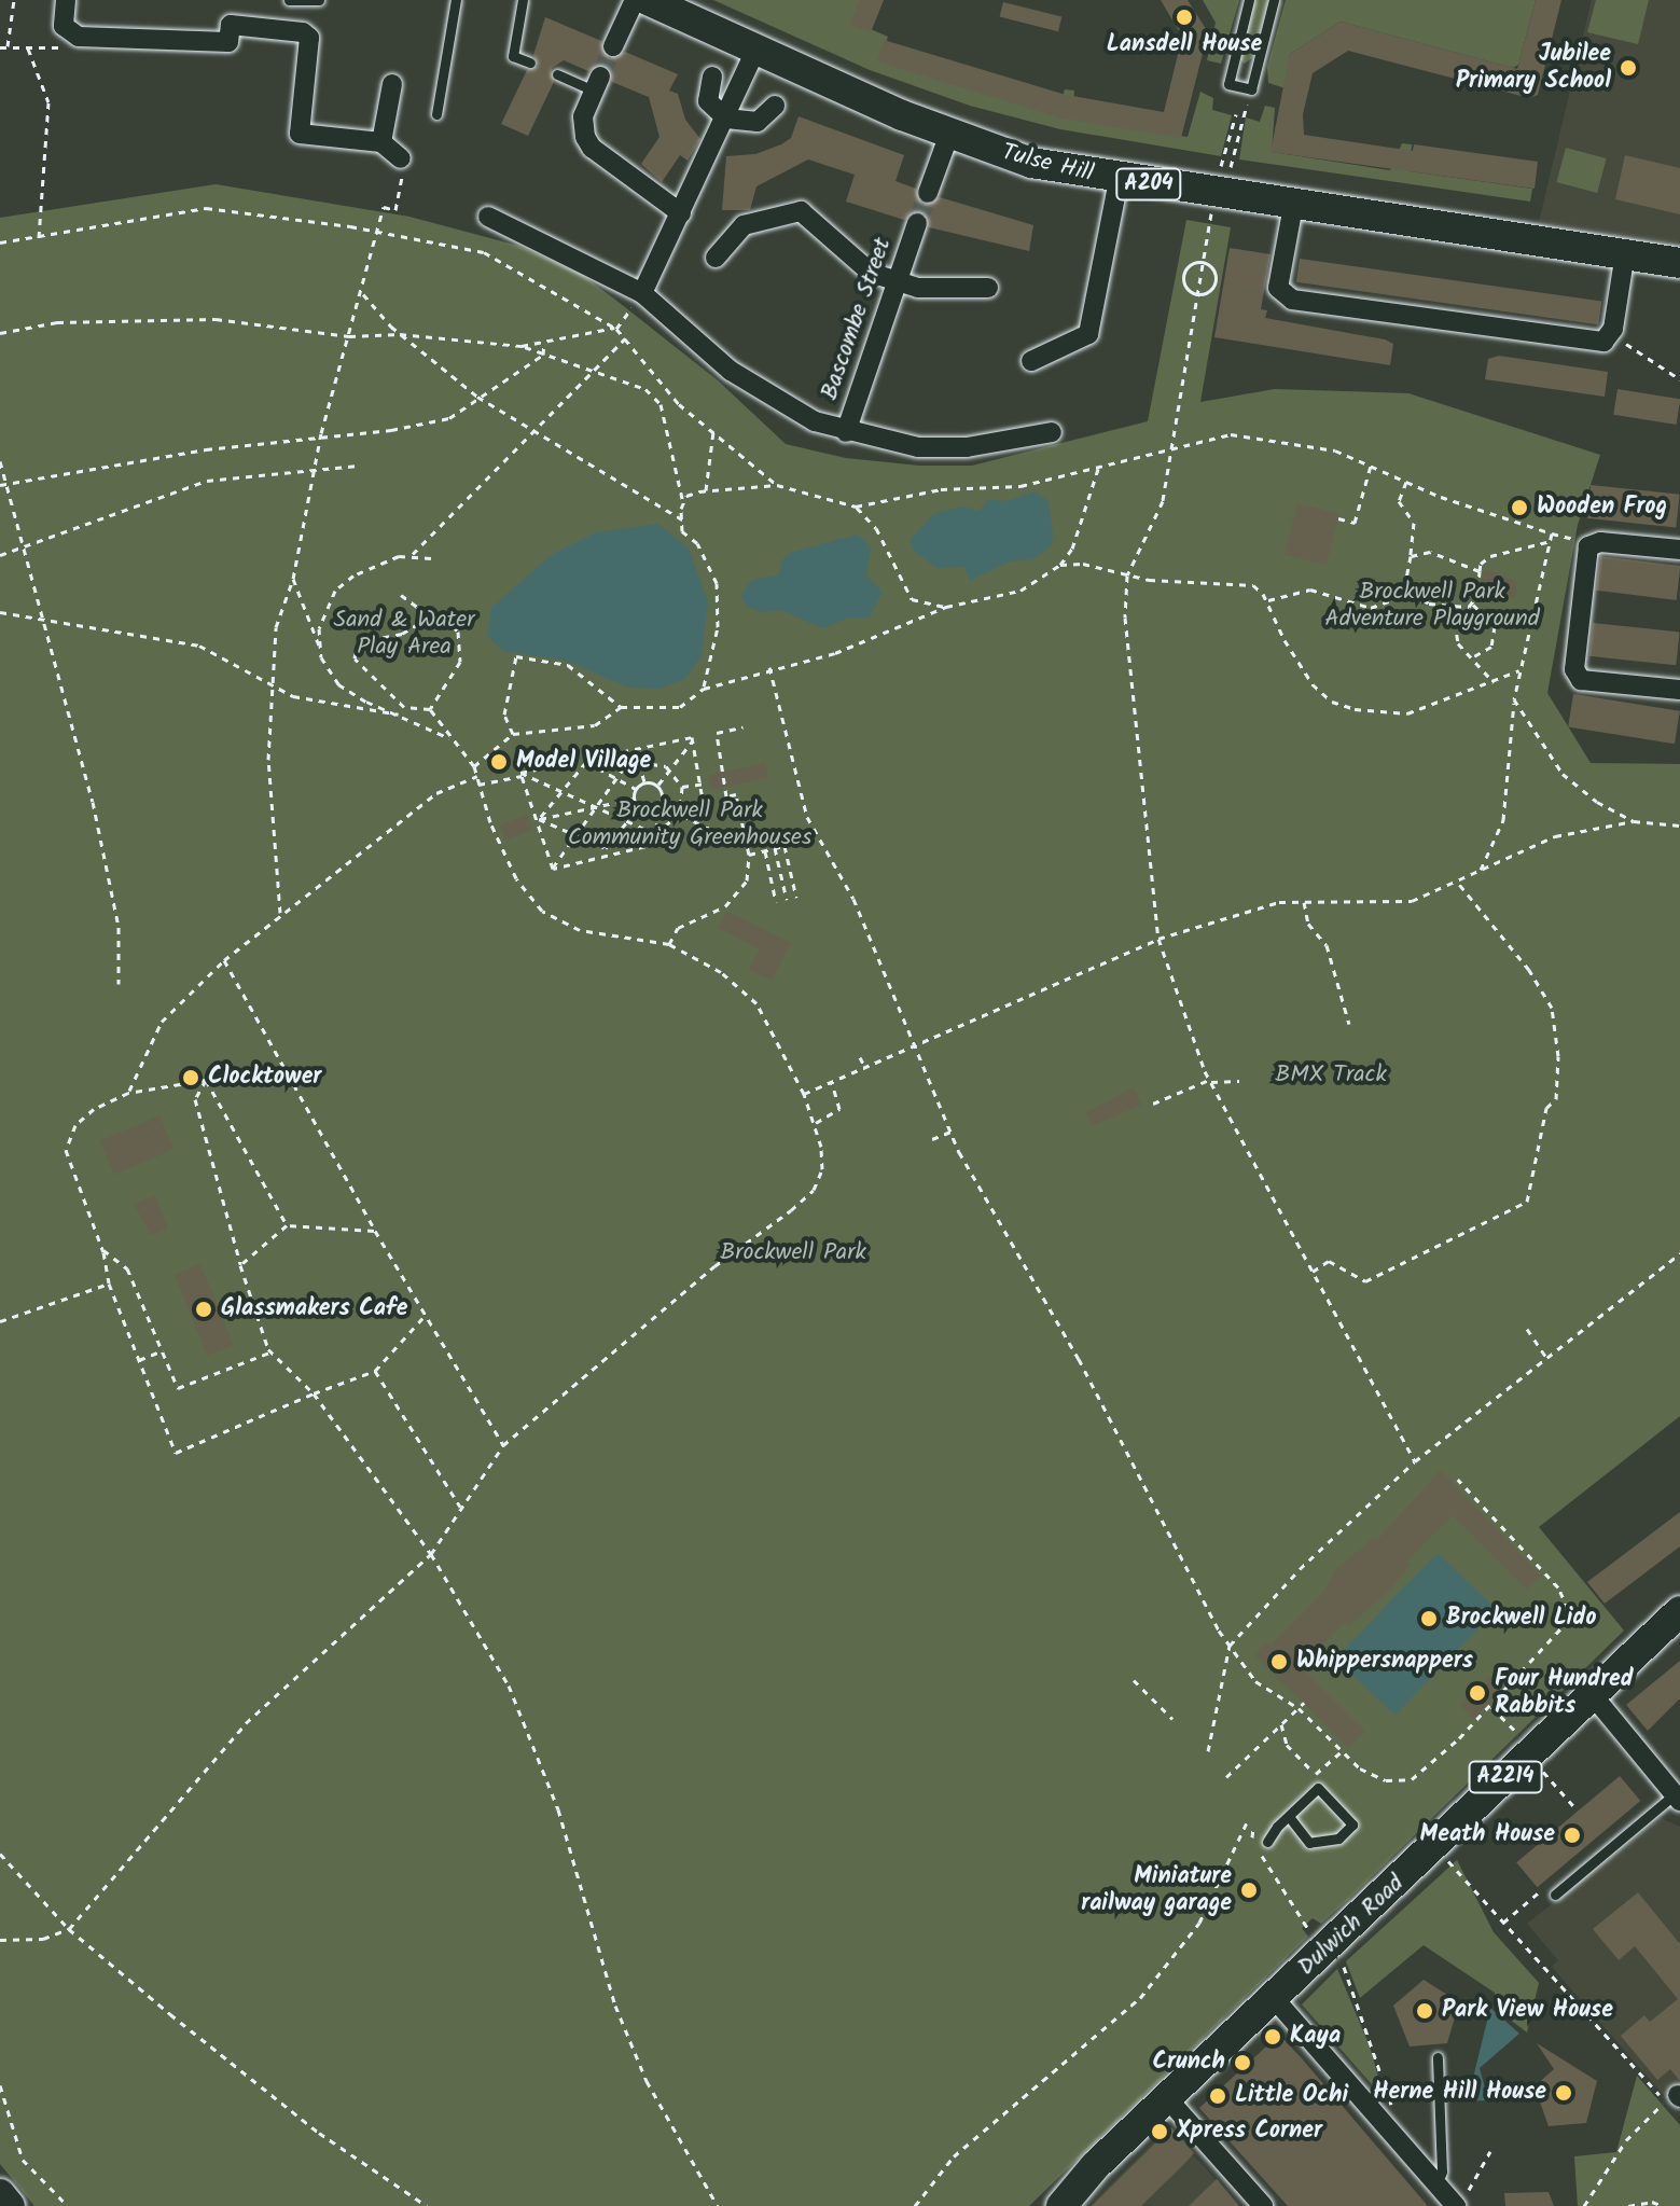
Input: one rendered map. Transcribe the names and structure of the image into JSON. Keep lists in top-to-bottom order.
{
  "streets": {
    "main road": [
      "Tulse Hill",
      "A204",
      "A2214",
      "Dulwich Road"
    ],
    "street": ["Bascombe Street"]
  },
  "parks": [
    "Brockwell Park Adventure Playground",
    "Sand & Water Play Area",
    "Brockwell Park Community Greenhouses",
    "BMX Track",
    "Brockwell Park"
  ],
  "places": [
    "Lansdell House",
    "Jubilee Primary School",
    "Wooden Frog",
    "Model Village",
    "Clocktower",
    "Glassmakers Cafe",
    "Brockwell Lido",
    "Whippersnappers",
    "Four Hundred Rabbits",
    "Meath House",
    "Miniature railway garage",
    "Park View House",
    "Kaya",
    "Crunch",
    "Herne Hill House",
    "Little Ochi",
    "Xpress Corner"
  ]
}
